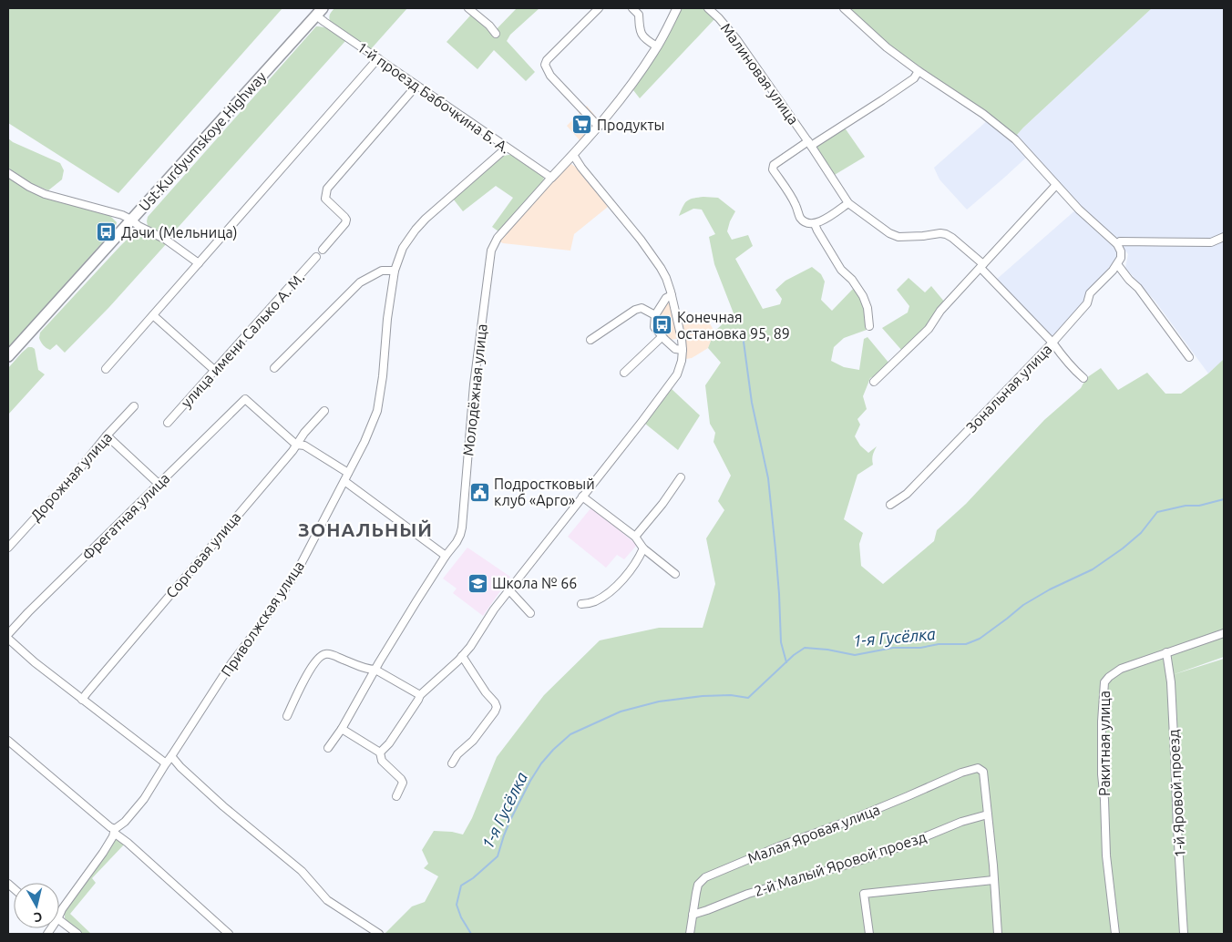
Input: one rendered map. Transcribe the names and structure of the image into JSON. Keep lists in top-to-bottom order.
{
  "streets": {
    "main road": ["Ust-Kurdyumskoye Highway"],
    "street": [
      "Малиновая улица",
      "1-й проезд Бабочкина Б. А.",
      "улица имени Салько А. М.",
      "Зональная улица",
      "Молодёжная улица",
      "Дорожная улица",
      "Фрегатная улица",
      "Сорговая улица",
      "Приволжская улица",
      "Ракитная улица",
      "1-й Яровой проезд",
      "Малая Яровая улица",
      "2-й Малый Яровой проезд"
    ]
  },
  "crossings": [
    ["Малиновая улица", "Зональная улица"],
    ["1-й проезд Бабочкина Б. А.", "Ust-Kurdyumskoye Highway"],
    ["1-й проезд Бабочкина Б. А.", "Молодёжная улица"],
    ["1-й проезд Бабочкина Б. А.", "Приволжская улица"],
    ["Фрегатная улица", "Сорговая улица"],
    ["Ракитная улица", "1-й Яровой проезд"],
    ["Малая Яровая улица", "2-й Малый Яровой проезд"]
  ],
  "districts": ["ЗОНАЛЬНЫЙ"],
  "water": ["1-я Гусёлка"],
  "places": {
    "supermarket": ["Продукты"],
    "bus stop": ["Дачи (Мельница)", "Конечная остановка 95, 89"],
    "public building": ["Подростковый клуб «Арго»"],
    "school or university": ["Школа № 66"]
  },
  "north": "bottom"
}
